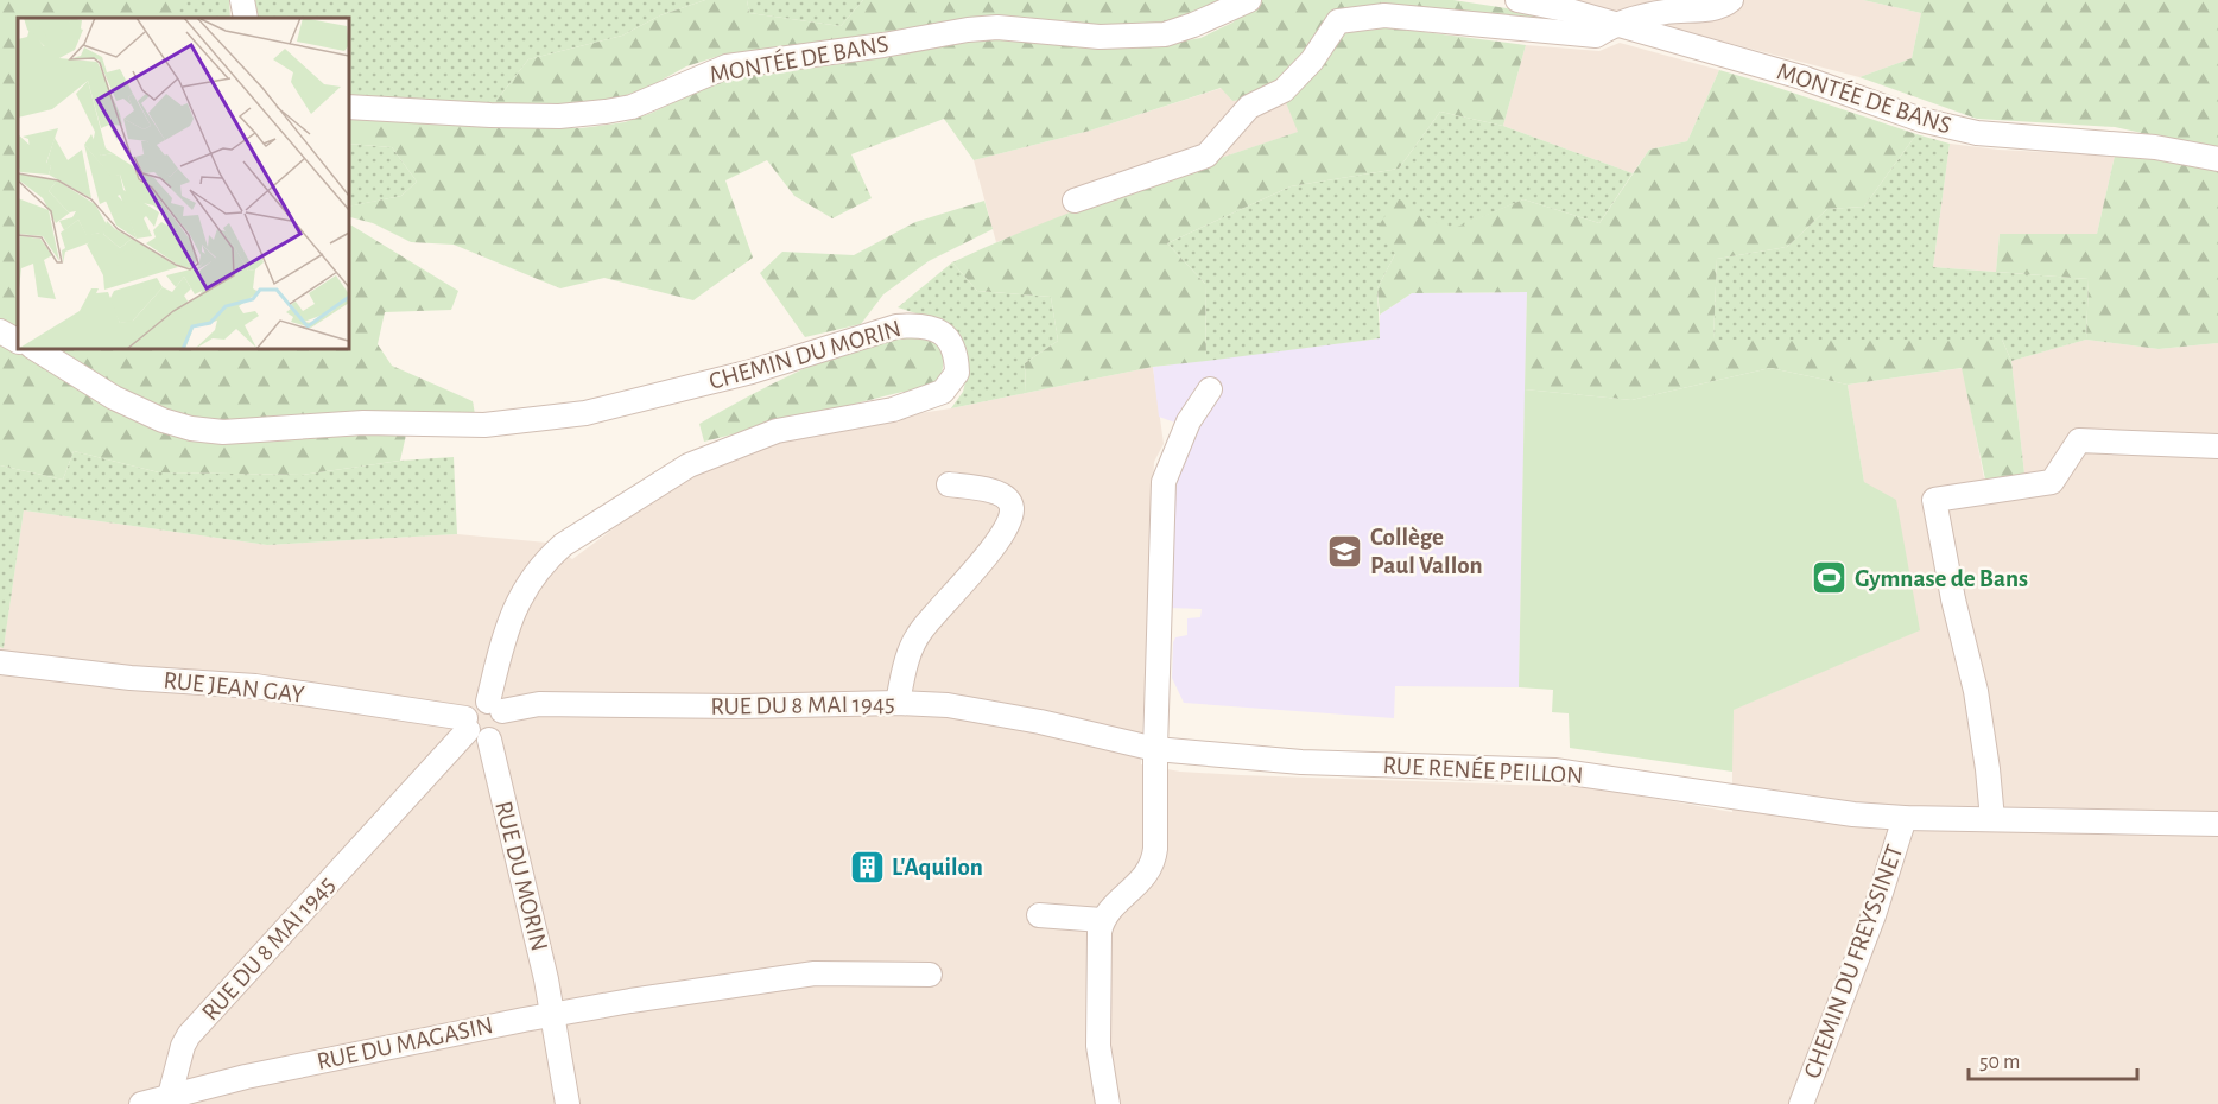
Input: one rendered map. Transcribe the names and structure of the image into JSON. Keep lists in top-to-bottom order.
{
  "streets": {
    "street": [
      "MONTÉE DE BANS",
      "CHEMIN DU MORIN",
      "RUE JEAN GAY",
      "RUE DU 8 MAI 1945",
      "RUE RENÉE PEILLON",
      "RUE DU MORIN",
      "CHEMIN DU FREYSSINET",
      "RUE DU MAGASIN"
    ]
  },
  "crossings": [
    ["CHEMIN DU MORIN", "RUE DU 8 MAI 1945"],
    ["RUE JEAN GAY", "RUE DU 8 MAI 1945"],
    ["RUE JEAN GAY", "RUE DU MORIN"],
    ["RUE DU 8 MAI 1945", "RUE RENÉE PEILLON"],
    ["RUE DU 8 MAI 1945", "RUE DU MORIN"],
    ["RUE DU 8 MAI 1945", "RUE DU MAGASIN"],
    ["RUE RENÉE PEILLON", "CHEMIN DU FREYSSINET"],
    ["RUE DU MORIN", "RUE DU MAGASIN"]
  ],
  "places": {
    "school or university": ["Collège Paul Vallon"],
    "sports": ["Gymnase de Bans"],
    "building": ["L'Aquilon"]
  },
  "scale_bar": "50 m"
}
